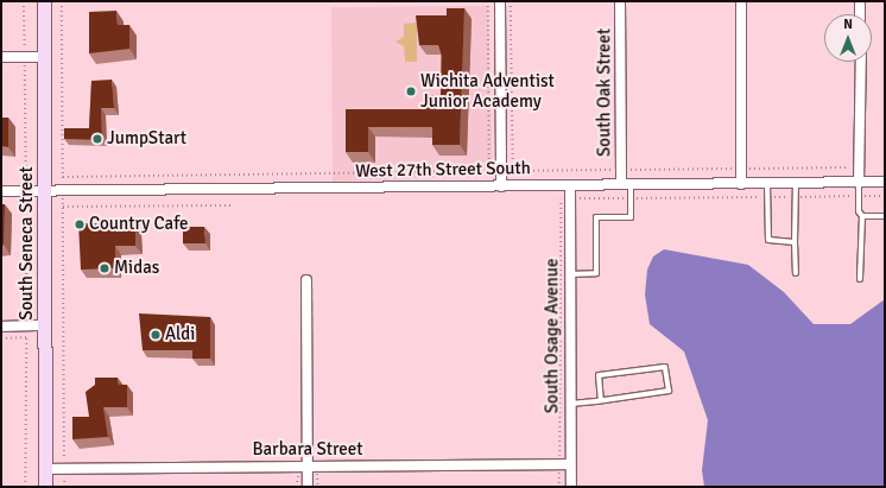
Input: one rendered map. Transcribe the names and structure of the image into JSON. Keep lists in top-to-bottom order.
{
  "streets": {
    "street": [
      "South Oak Street",
      "West 27th Street South",
      "South Seneca Street",
      "South Osage Avenue",
      "Barbara Street"
    ]
  },
  "crossings": [
    ["South Oak Street", "West 27th Street South"],
    ["West 27th Street South", "South Seneca Street"],
    ["West 27th Street South", "South Osage Avenue"],
    ["South Seneca Street", "Barbara Street"],
    ["South Osage Avenue", "Barbara Street"]
  ],
  "places": [
    "Wichita Adventist Junior Academy",
    "JumpStart",
    "Country Cafe",
    "Midas",
    "Aldi"
  ],
  "north": "top"
}
